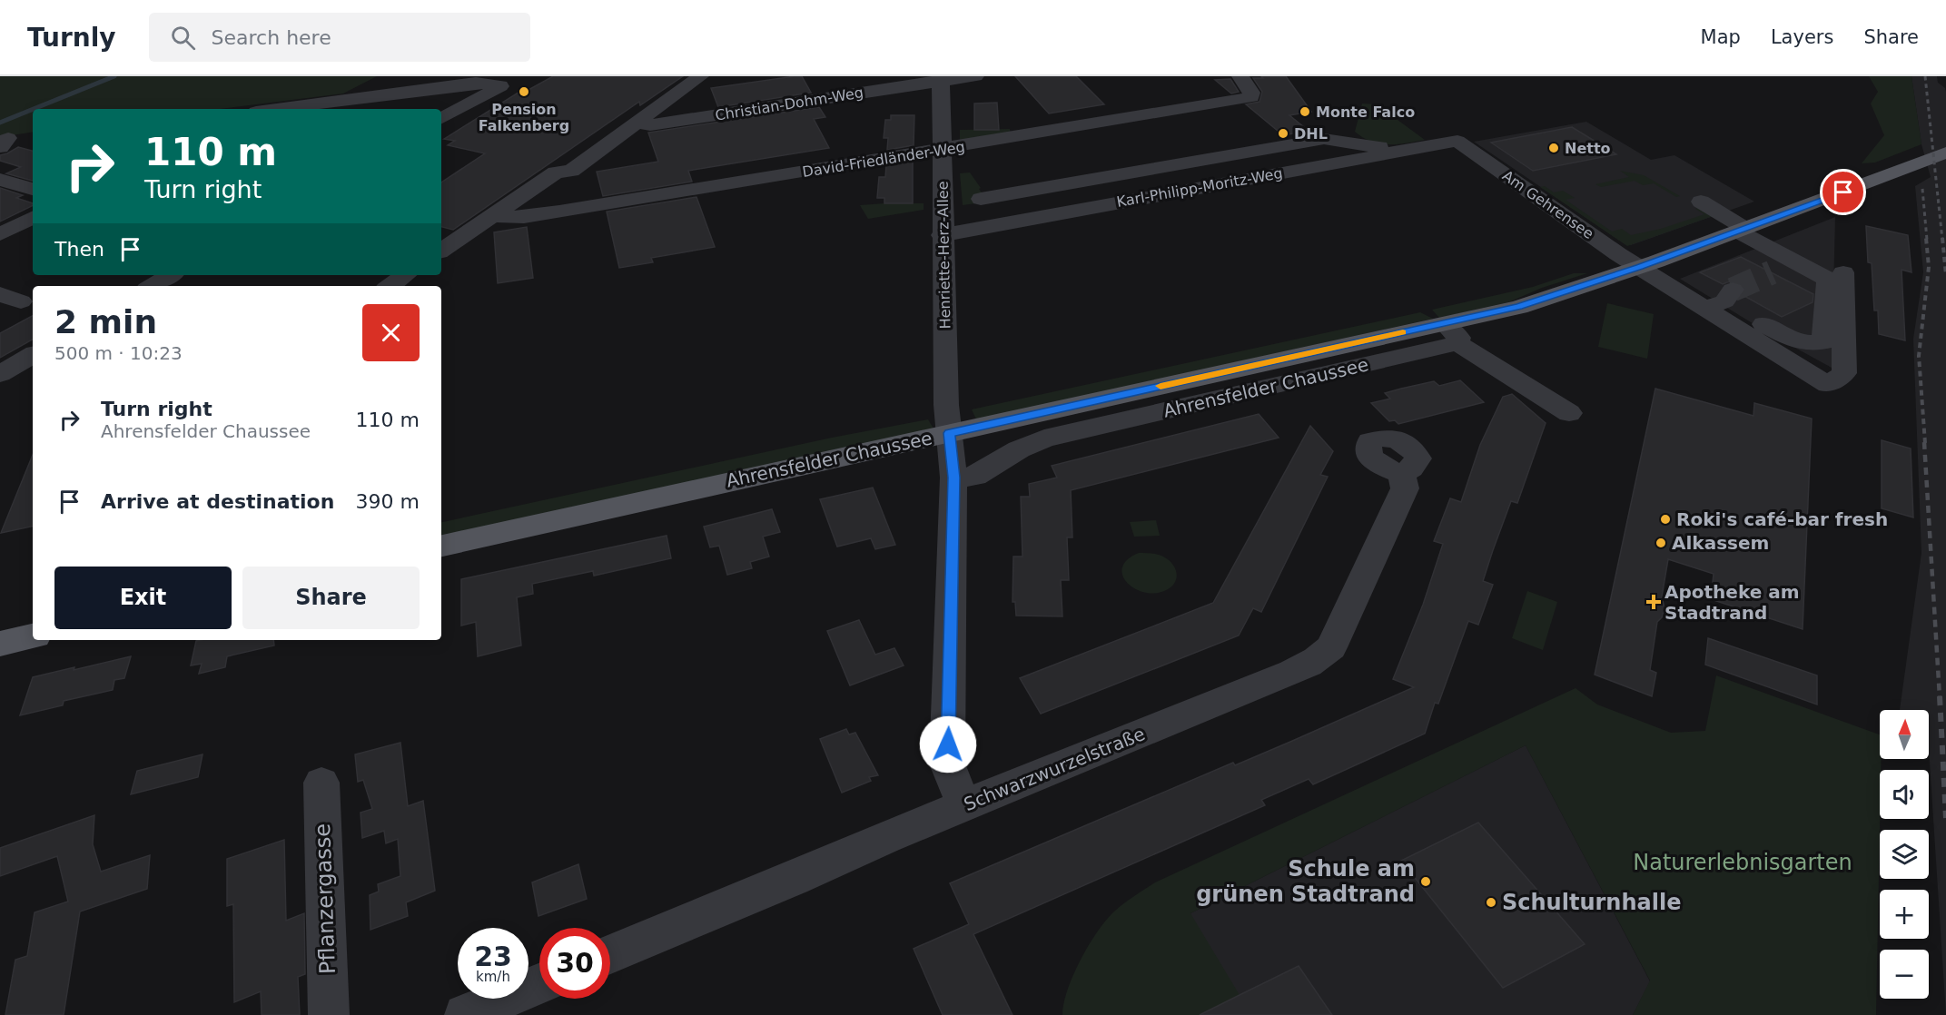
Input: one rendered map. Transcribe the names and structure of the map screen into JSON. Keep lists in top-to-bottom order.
{
  "streets": {
    "main road": ["Ahrensfelder Chaussee"],
    "street": [
      "Christian-Dohm-Weg",
      "David-Friedländer-Weg",
      "Karl-Philipp-Moritz-Weg",
      "Am Gehrensee",
      "Henriette-Herz-Allee",
      "Schwarzwurzelstraße",
      "Pflanzergasse"
    ]
  },
  "crossings": [
    ["Christian-Dohm-Weg", "Henriette-Herz-Allee"],
    ["David-Friedländer-Weg", "Henriette-Herz-Allee"],
    ["Karl-Philipp-Moritz-Weg", "Am Gehrensee"],
    ["Karl-Philipp-Moritz-Weg", "Henriette-Herz-Allee"],
    ["Am Gehrensee", "Ahrensfelder Chaussee"],
    ["Henriette-Herz-Allee", "Ahrensfelder Chaussee"],
    ["Henriette-Herz-Allee", "Schwarzwurzelstraße"]
  ],
  "parks": ["Naturerlebnisgarten"],
  "places": {
    "other": [
      "Pension Falkenberg",
      "Monte Falco",
      "DHL",
      "Netto",
      "Roki's café-bar fresh",
      "Alkassem",
      "Schule am grünen Stadtrand",
      "Schulturnhalle"
    ],
    "health": ["Apotheke am Stadtrand"]
  },
  "north": "top",
  "page": {
    "header": "Turnly",
    "search": "Search here",
    "nav": ["Map", "Layers", "Share"],
    "turn": ["110 m", "Turn right"],
    "then": "Then",
    "heading": ["2 min", "500 m · 10:23"],
    "list": [
      {
        "name": "Turn right",
        "note": "Ahrensfelder Chaussee",
        "value": "110 m"
      },
      {
        "name": "Arrive at destination",
        "value": "390 m"
      }
    ],
    "buttons": ["Exit", "Share"],
    "map_buttons": ["+", "−"],
    "speed": "23 km/h",
    "limit": "30"
  }
}
